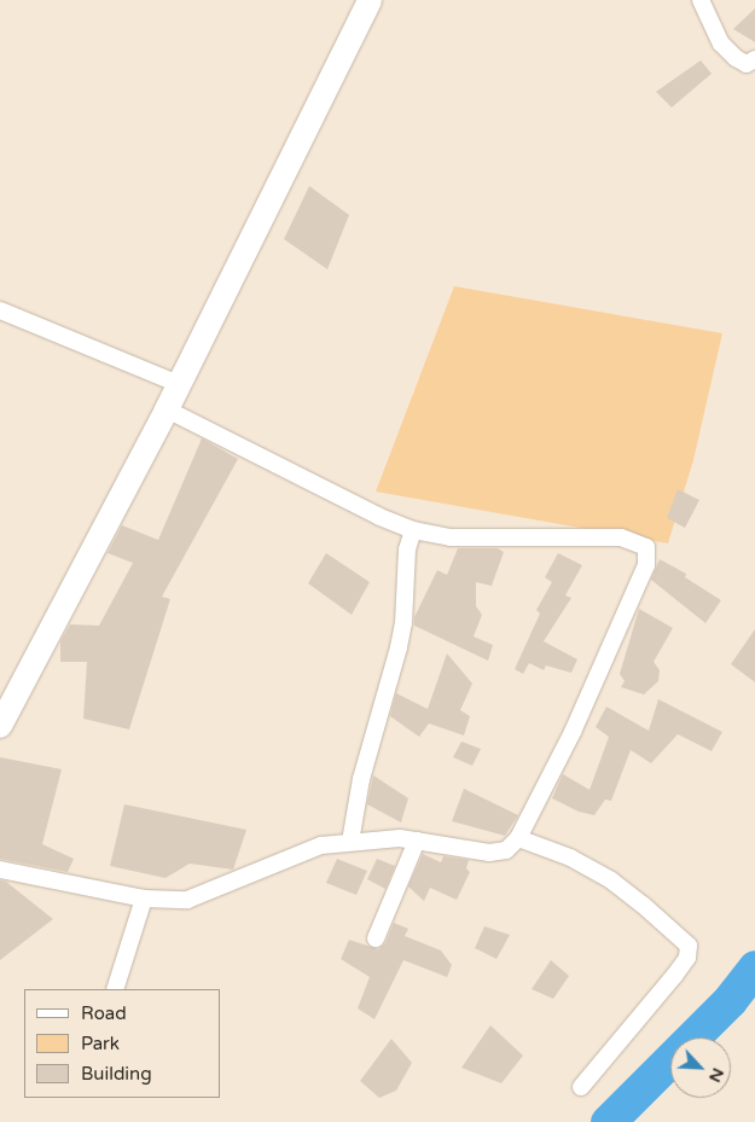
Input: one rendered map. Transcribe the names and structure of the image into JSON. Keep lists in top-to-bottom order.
{
  "legend": ["Road", "Park", "Building"],
  "north": "bottom right"
}
